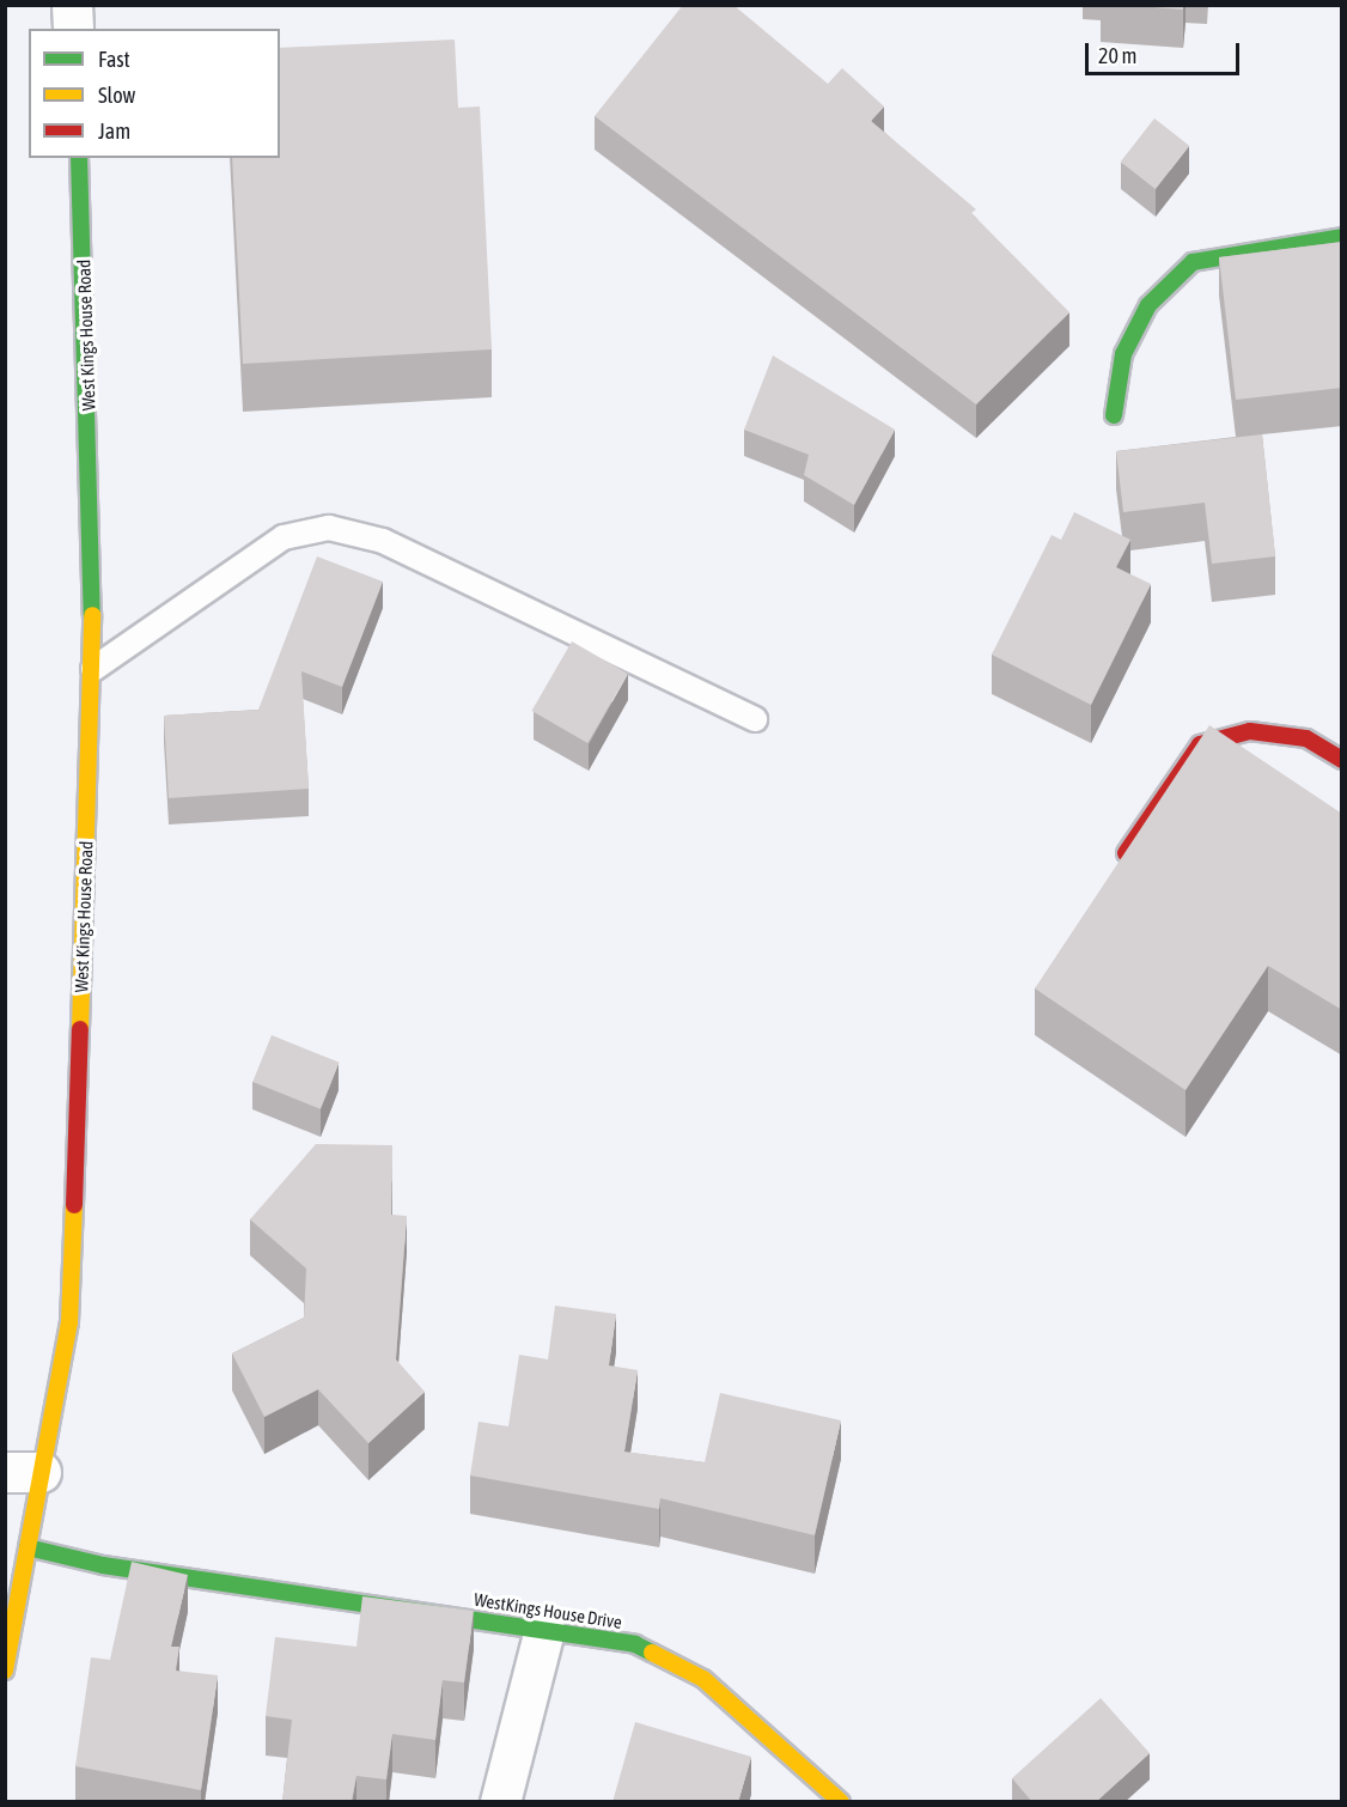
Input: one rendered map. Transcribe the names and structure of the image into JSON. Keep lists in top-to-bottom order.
{
  "streets": {
    "street": ["West Kings House Road", "WestKings House Drive"]
  },
  "crossings": [
    ["West Kings House Road", "WestKings House Drive"]
  ],
  "legend": ["Fast", "Slow", "Jam"],
  "scale_bar": "20 m"
}
